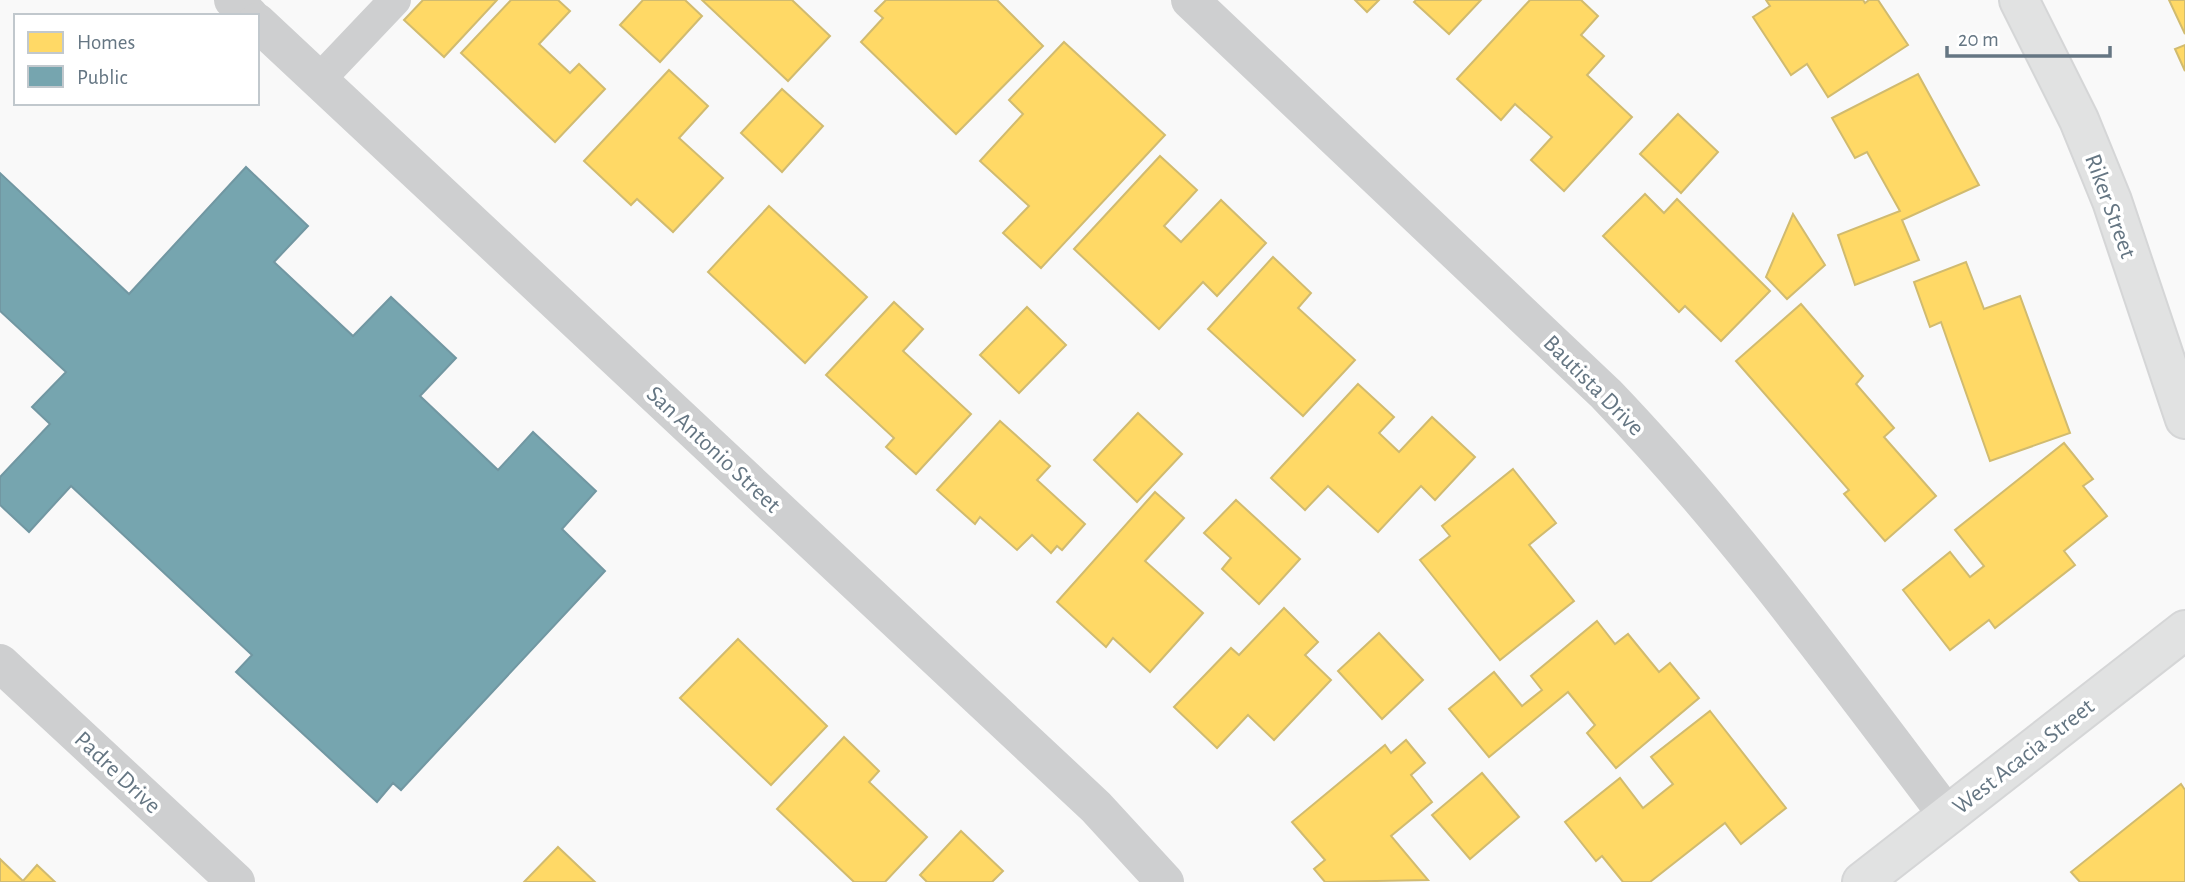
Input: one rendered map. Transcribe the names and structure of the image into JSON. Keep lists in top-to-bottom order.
{
  "streets": {
    "street": [
      "Riker Street",
      "Bautista Drive",
      "San Antonio Street",
      "West Acacia Street",
      "Padre Drive"
    ]
  },
  "crossings": [
    ["Bautista Drive", "West Acacia Street"]
  ],
  "legend": ["Homes", "Public"],
  "scale_bar": "20 m"
}
